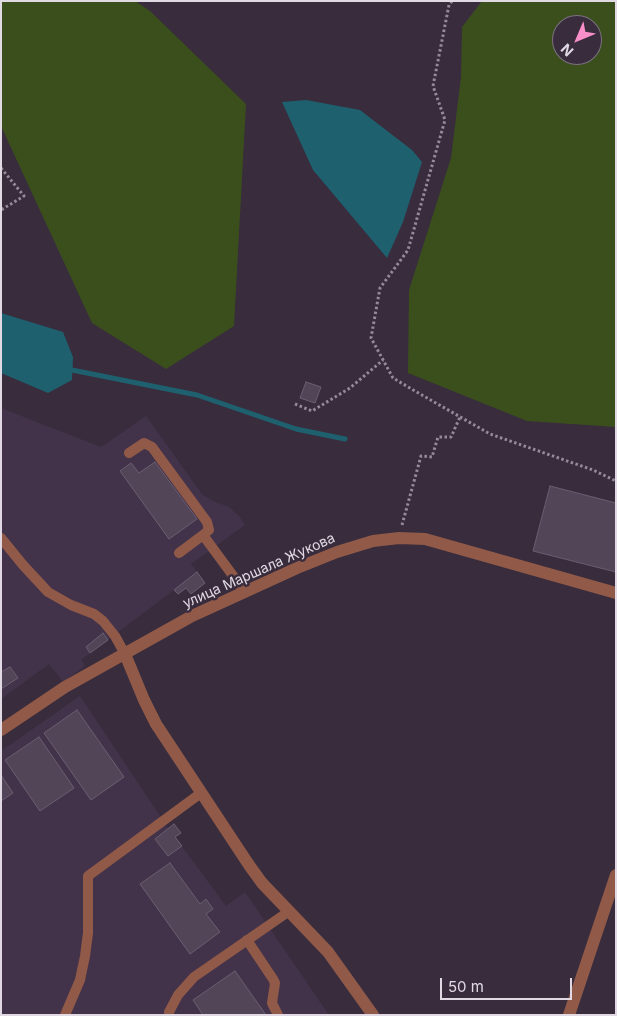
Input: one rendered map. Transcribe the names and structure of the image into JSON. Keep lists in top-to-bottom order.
{
  "streets": {
    "street": ["улица Маршала Жукова"]
  },
  "scale_bar": "50 m",
  "north": "bottom left"
}
